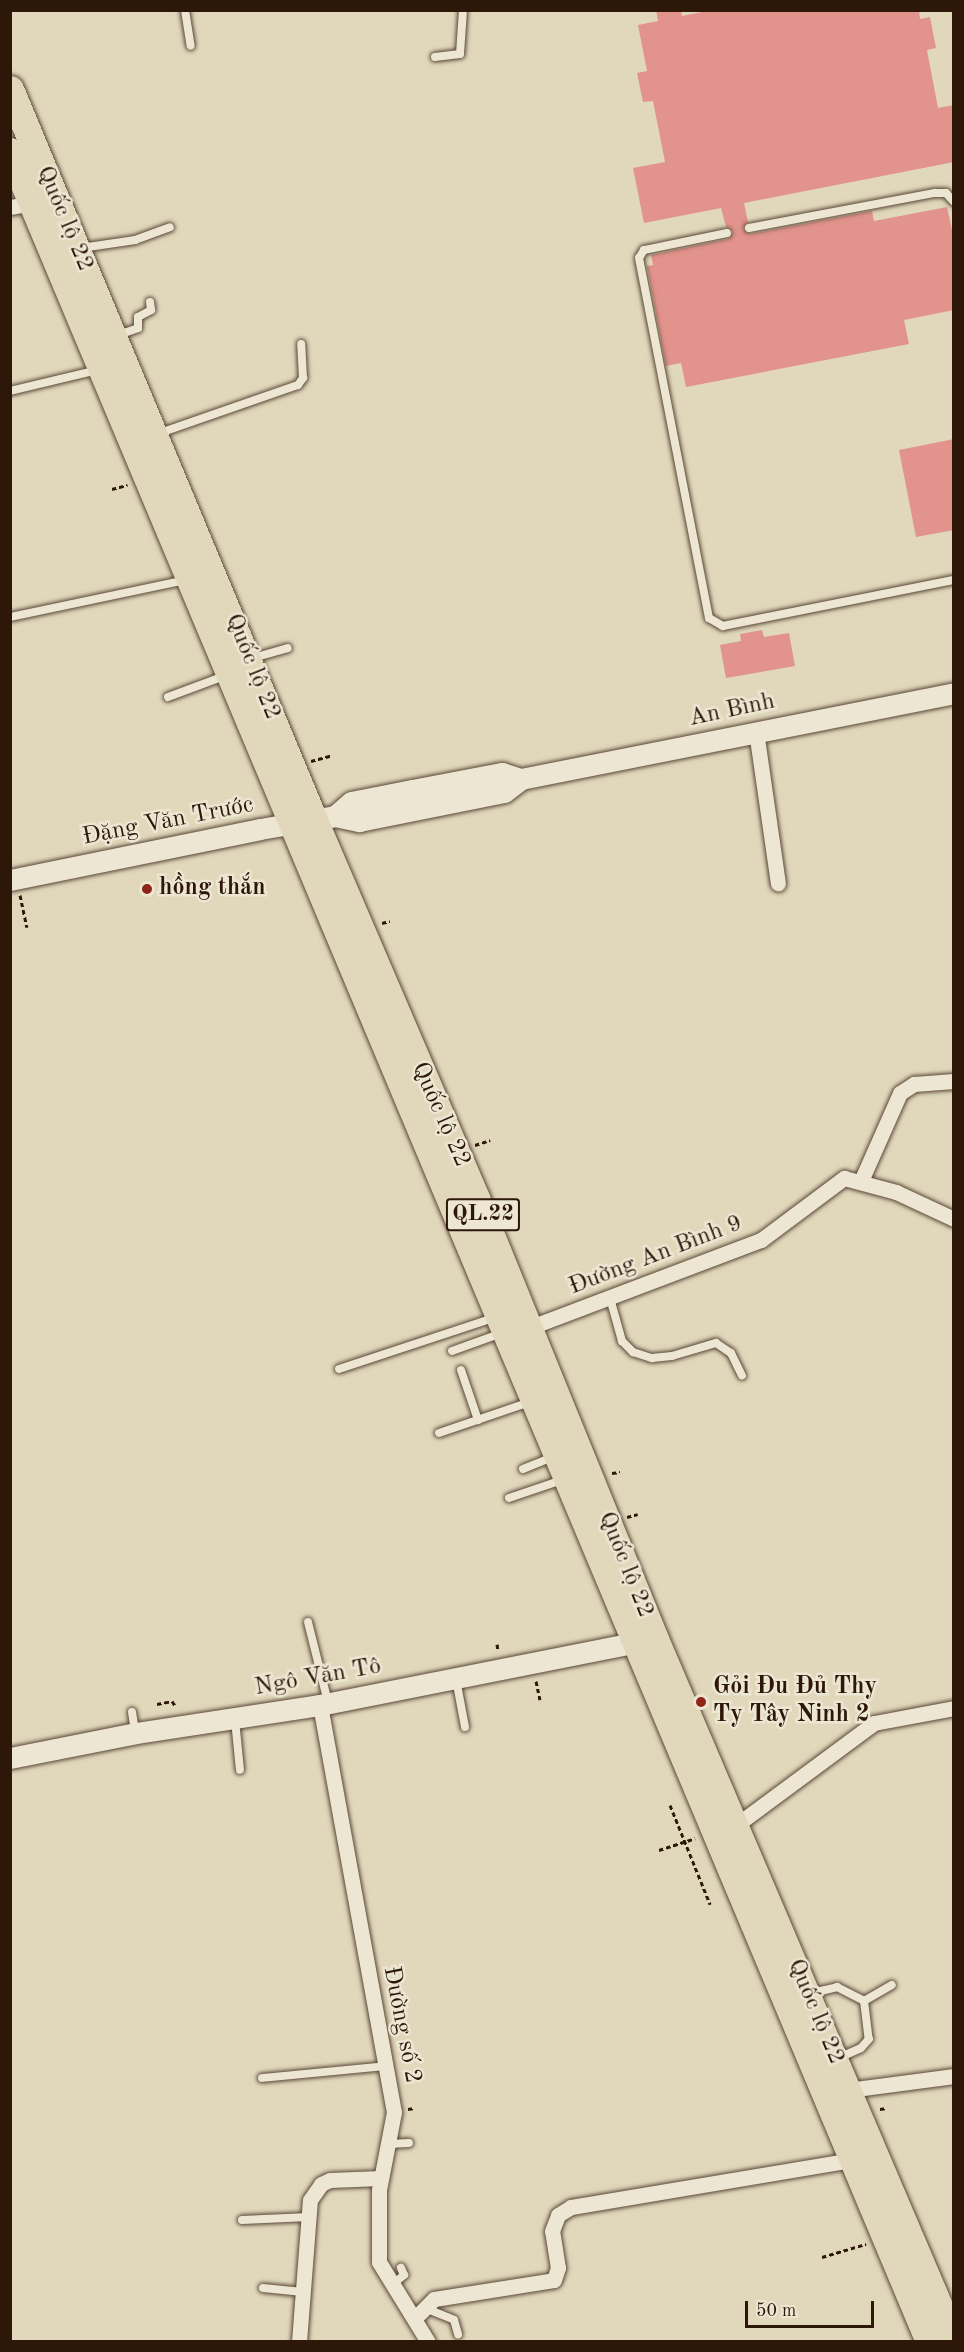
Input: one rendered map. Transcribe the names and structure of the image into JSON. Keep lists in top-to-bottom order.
{
  "streets": {
    "highway": ["Quốc lộ 22", "QL.22"],
    "main road": ["An Bình", "Đặng Văn Trước", "Ngô Văn Tô"],
    "street": ["Đường An Bình 9", "Đường số 2"]
  },
  "crossings": [
    ["Quốc lộ 22", "An Bình"],
    ["Quốc lộ 22", "Đặng Văn Trước"],
    ["Quốc lộ 22", "Đường An Bình 9"],
    ["Quốc lộ 22", "Ngô Văn Tô"],
    ["An Bình", "Đặng Văn Trước"],
    ["Ngô Văn Tô", "Đường số 2"]
  ],
  "places": ["hồng thắn", "Gỏi Đu Đủ Thy Ty Tây Ninh 2"],
  "scale_bar": "50 m"
}
